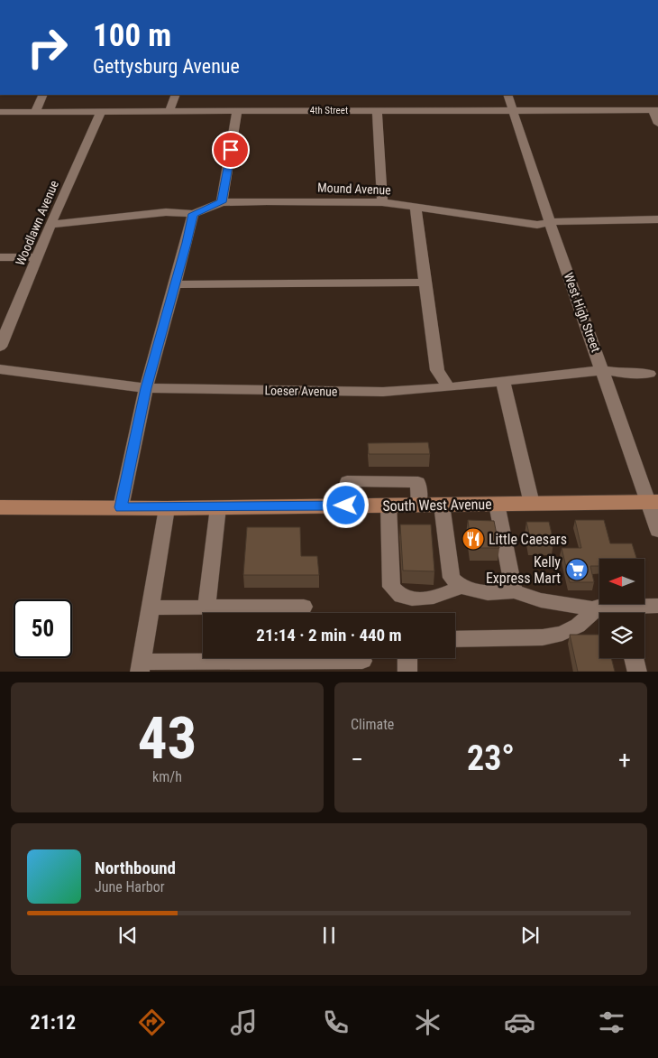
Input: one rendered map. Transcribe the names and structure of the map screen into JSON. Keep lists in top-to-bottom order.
{
  "streets": {
    "main road": ["South West Avenue"],
    "street": [
      "4th Street",
      "Mound Avenue",
      "Woodlawn Avenue",
      "West High Street",
      "Loeser Avenue"
    ]
  },
  "crossings": [
    ["4th Street", "Woodlawn Avenue"],
    ["4th Street", "West High Street"],
    ["Mound Avenue", "Woodlawn Avenue"],
    ["Mound Avenue", "West High Street"],
    ["West High Street", "Loeser Avenue"],
    ["West High Street", "South West Avenue"]
  ],
  "places": {
    "restaurant": ["Little Caesars"],
    "supermarket": ["Kelly Express Mart"]
  },
  "north": "left",
  "page": {
    "turn": ["100 m", "Gettysburg Avenue"],
    "limit": "50",
    "trip": "21:14 · 2 min · 440 m",
    "tile": [
      ["43", "km/h"],
      "Climate"
    ],
    "heat": ["−", "23°", "+"],
    "song": ["Northbound", "June Harbor"],
    "tabs": "21:12"
  }
}
